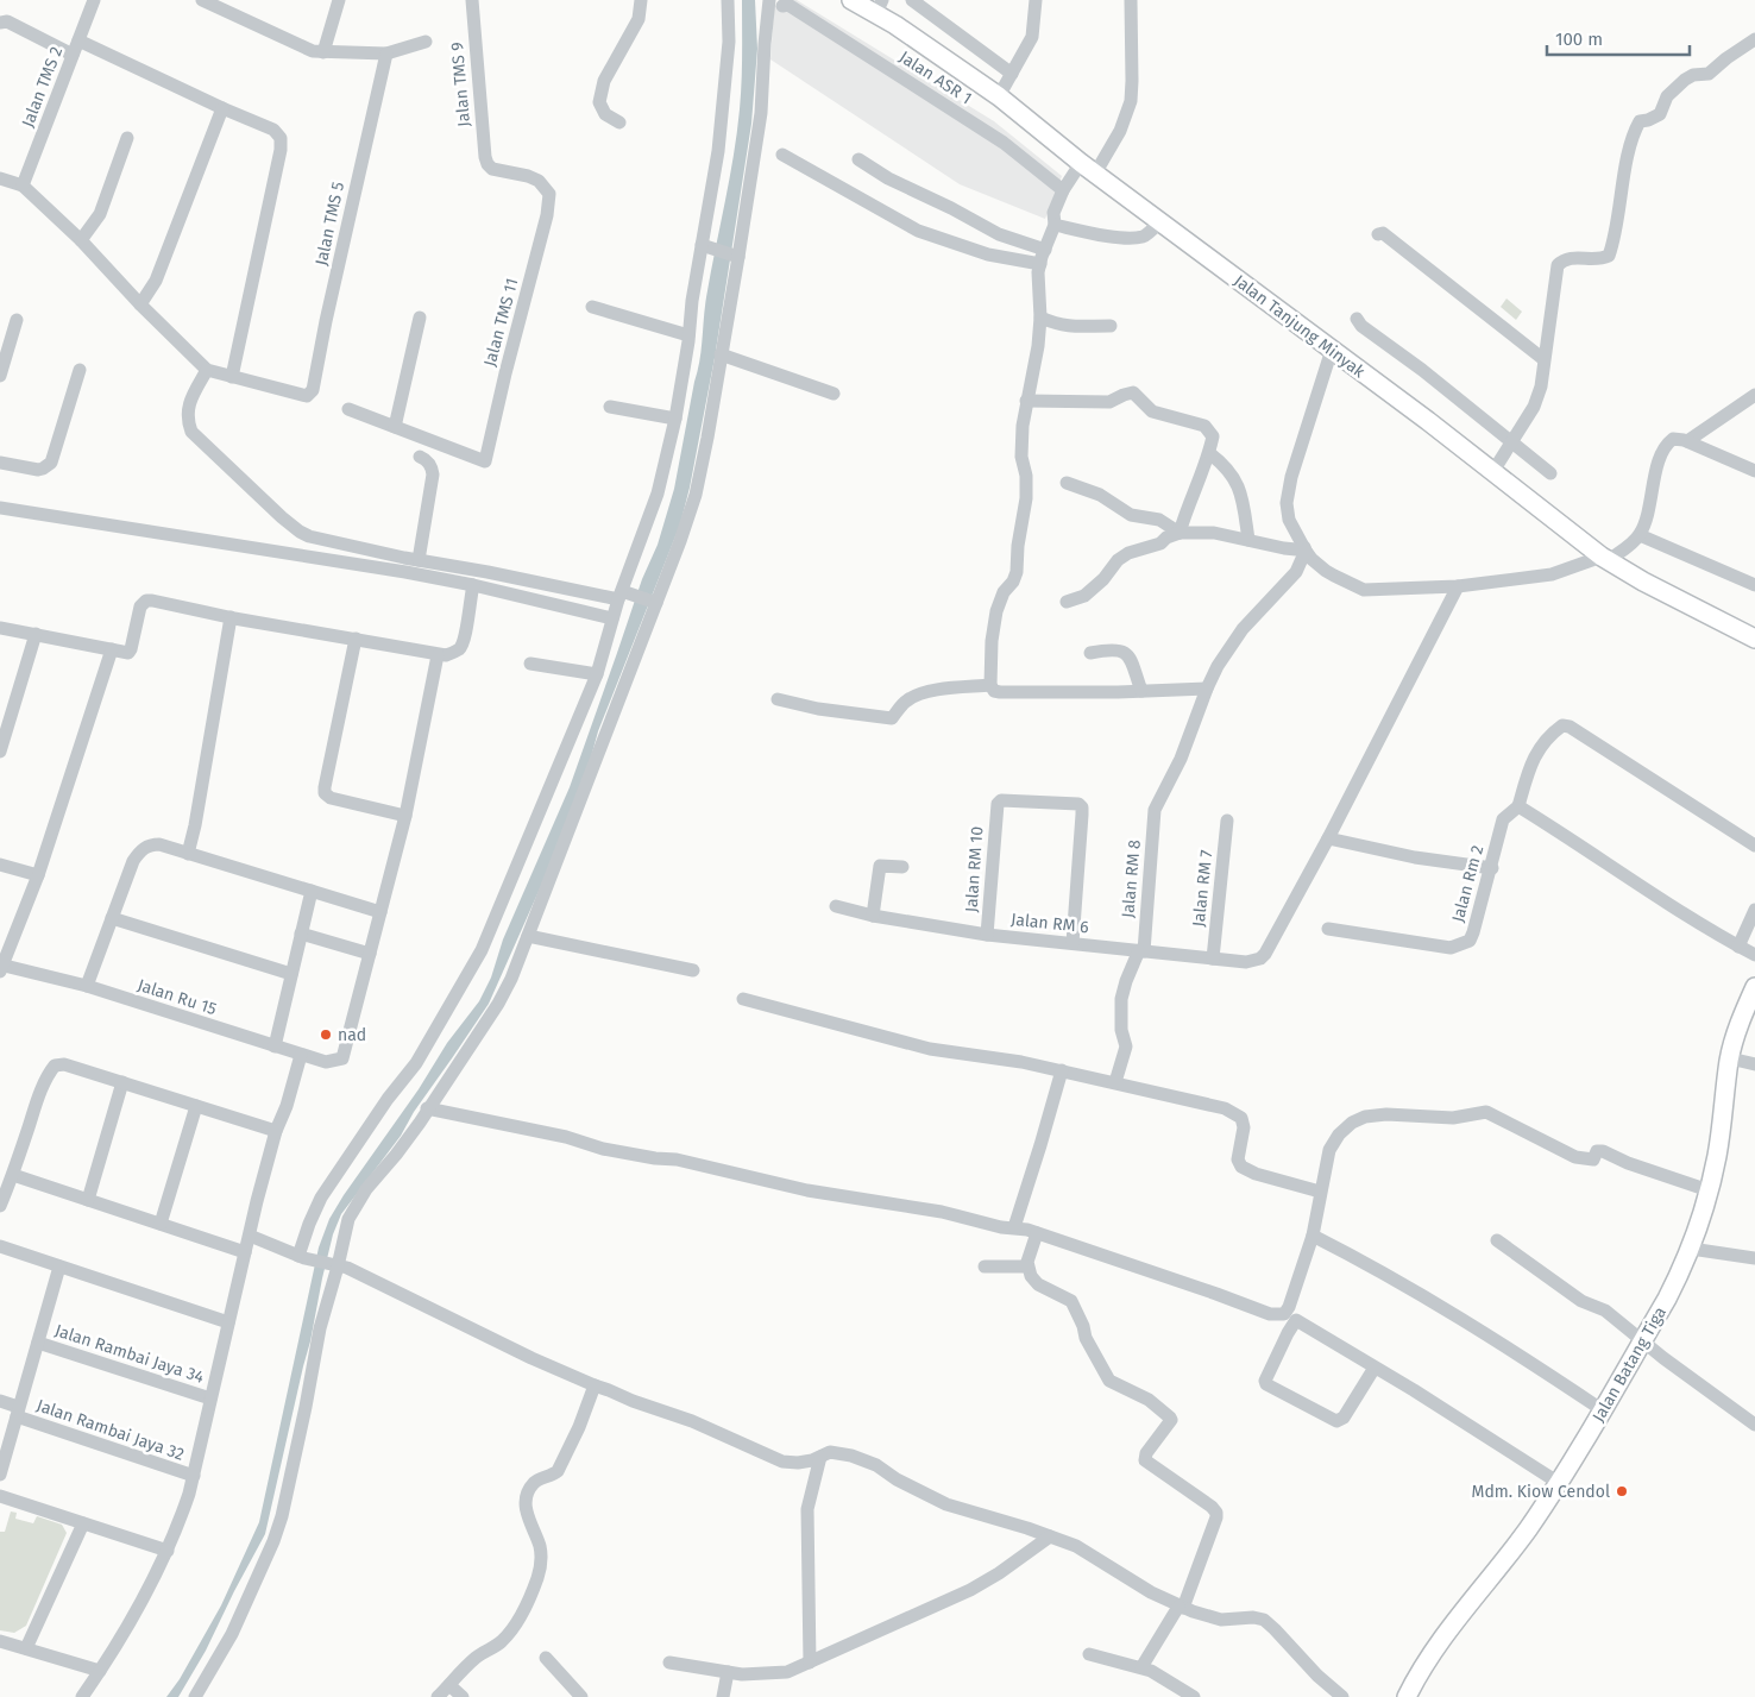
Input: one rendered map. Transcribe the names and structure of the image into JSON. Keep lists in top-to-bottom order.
{
  "streets": {
    "main road": ["Jalan Tanjung Minyak", "Jalan Batang Tiga"],
    "street": [
      "Jalan ASR 1",
      "Jalan TMS 9",
      "Jalan TMS 2",
      "Jalan TMS 5",
      "Jalan TMS 11",
      "Jalan RM 10",
      "Jalan RM 8",
      "Jalan Rm 2",
      "Jalan RM 7",
      "Jalan RM 6",
      "Jalan Ru 15",
      "Jalan Rambai Jaya 34",
      "Jalan Rambai Jaya 32"
    ]
  },
  "crossings": [
    ["Jalan TMS 9", "Jalan TMS 11"],
    ["Jalan RM 10", "Jalan RM 6"],
    ["Jalan RM 8", "Jalan RM 6"],
    ["Jalan RM 7", "Jalan RM 6"]
  ],
  "places": ["nad", "Mdm. Kiow Cendol"],
  "scale_bar": "100 m"
}
